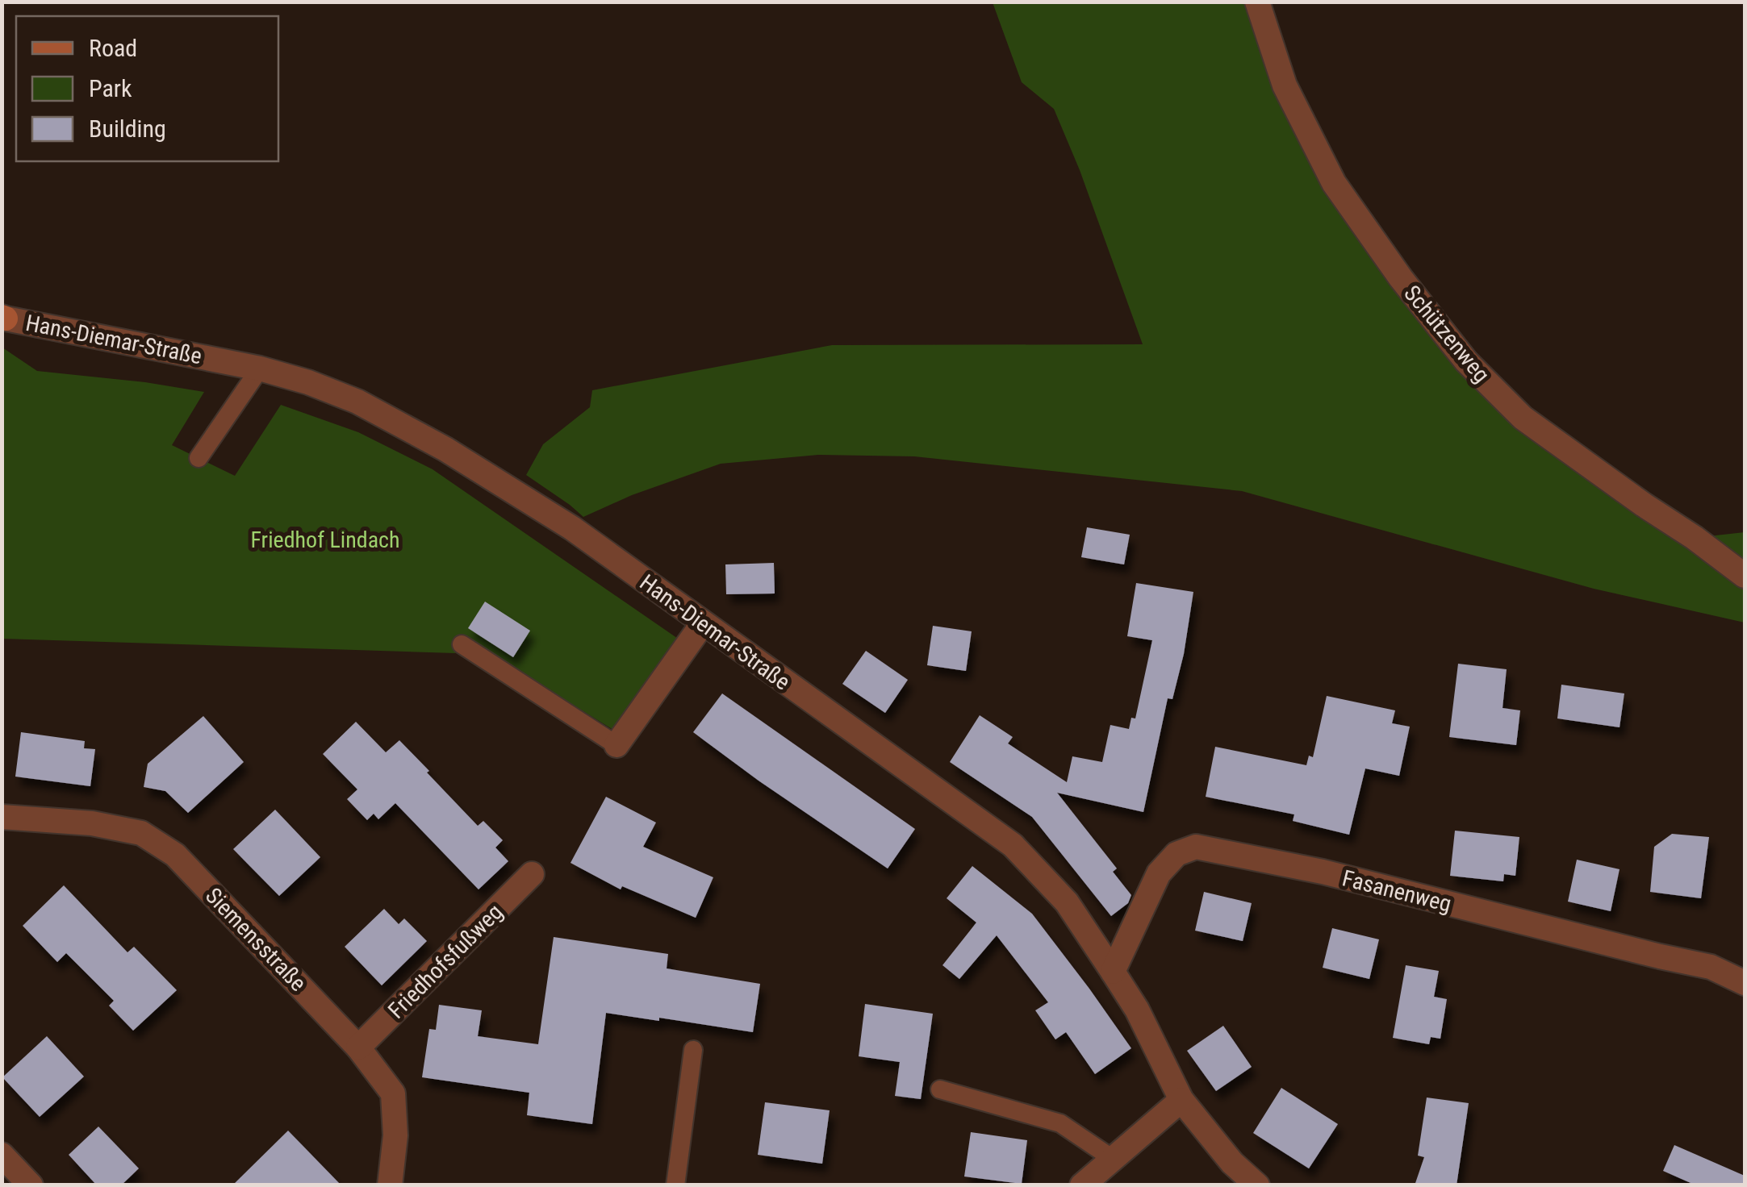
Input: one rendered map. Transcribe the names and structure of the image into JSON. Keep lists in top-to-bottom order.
{
  "streets": {
    "street": [
      "Schützenweg",
      "Hans-Diemar-Straße",
      "Fasanenweg",
      "Siemensstraße",
      "Friedhofsfußweg"
    ]
  },
  "crossings": [
    ["Hans-Diemar-Straße", "Fasanenweg"],
    ["Siemensstraße", "Friedhofsfußweg"]
  ],
  "parks": ["Friedhof Lindach"],
  "legend": ["Road", "Park", "Building"]
}
